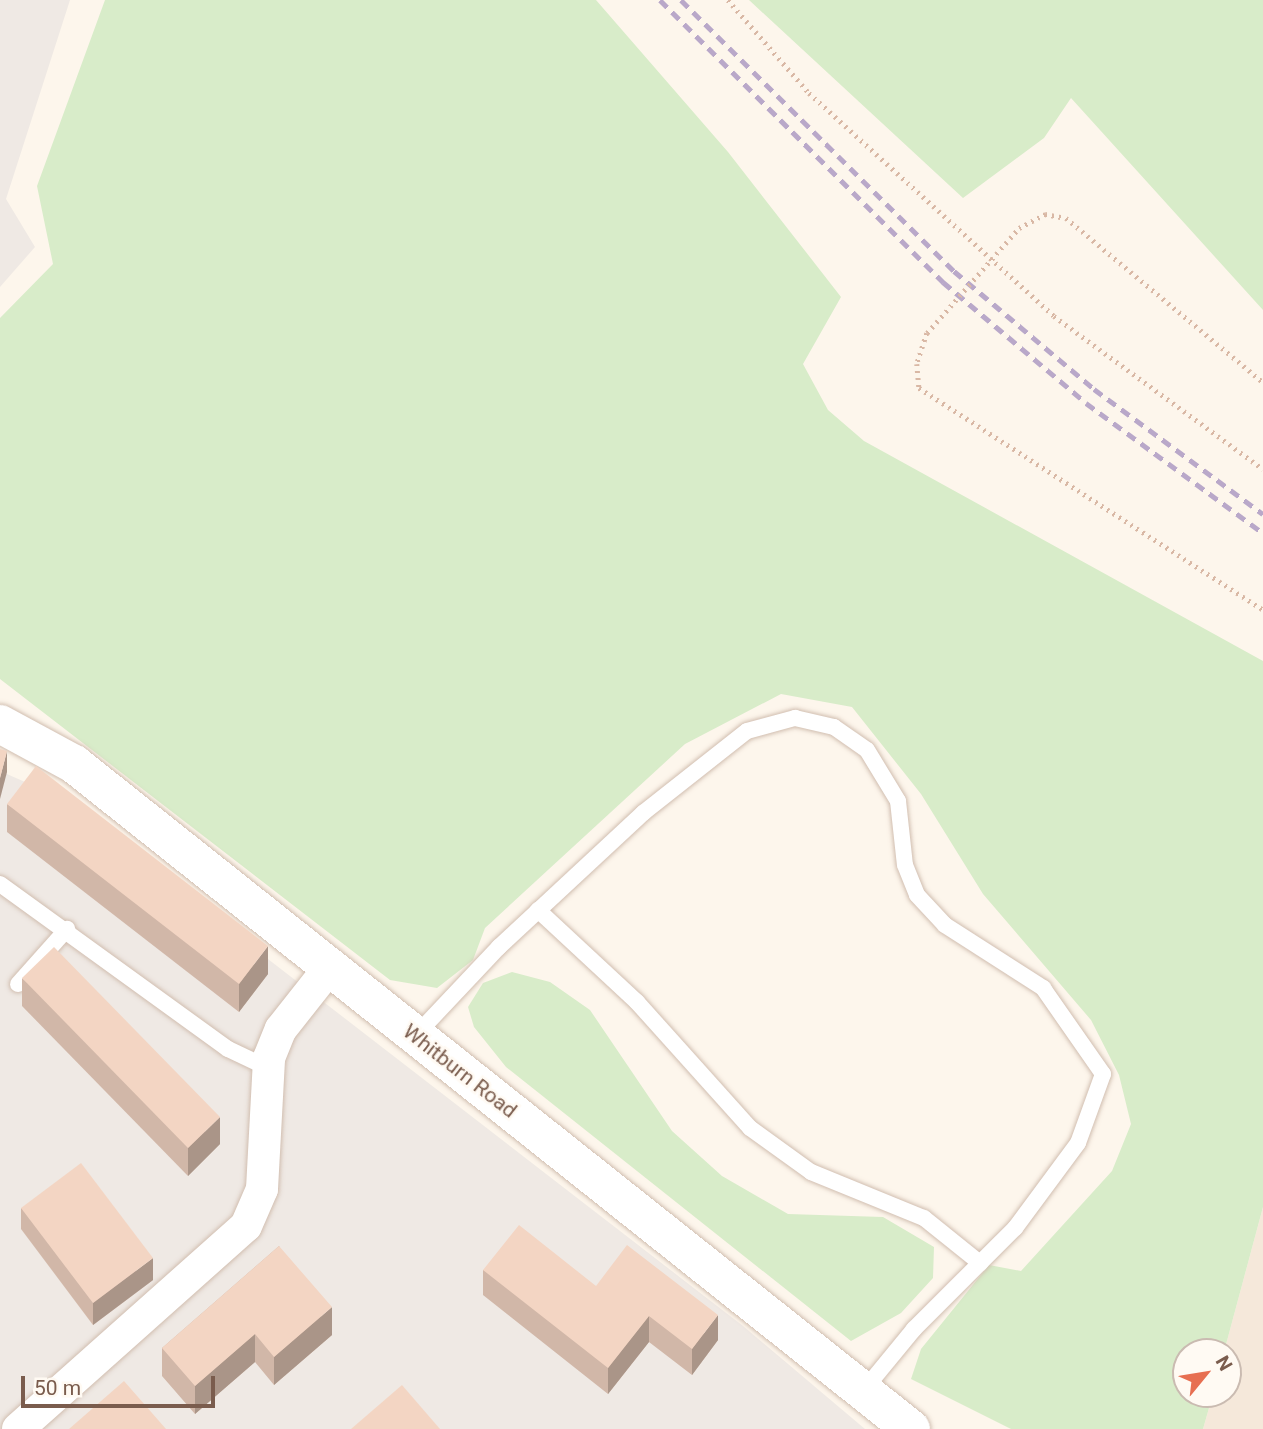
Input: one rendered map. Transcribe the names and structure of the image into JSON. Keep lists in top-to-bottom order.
{
  "streets": {
    "main road": ["Whitburn Road"]
  },
  "scale_bar": "50 m",
  "north": "top right"
}
